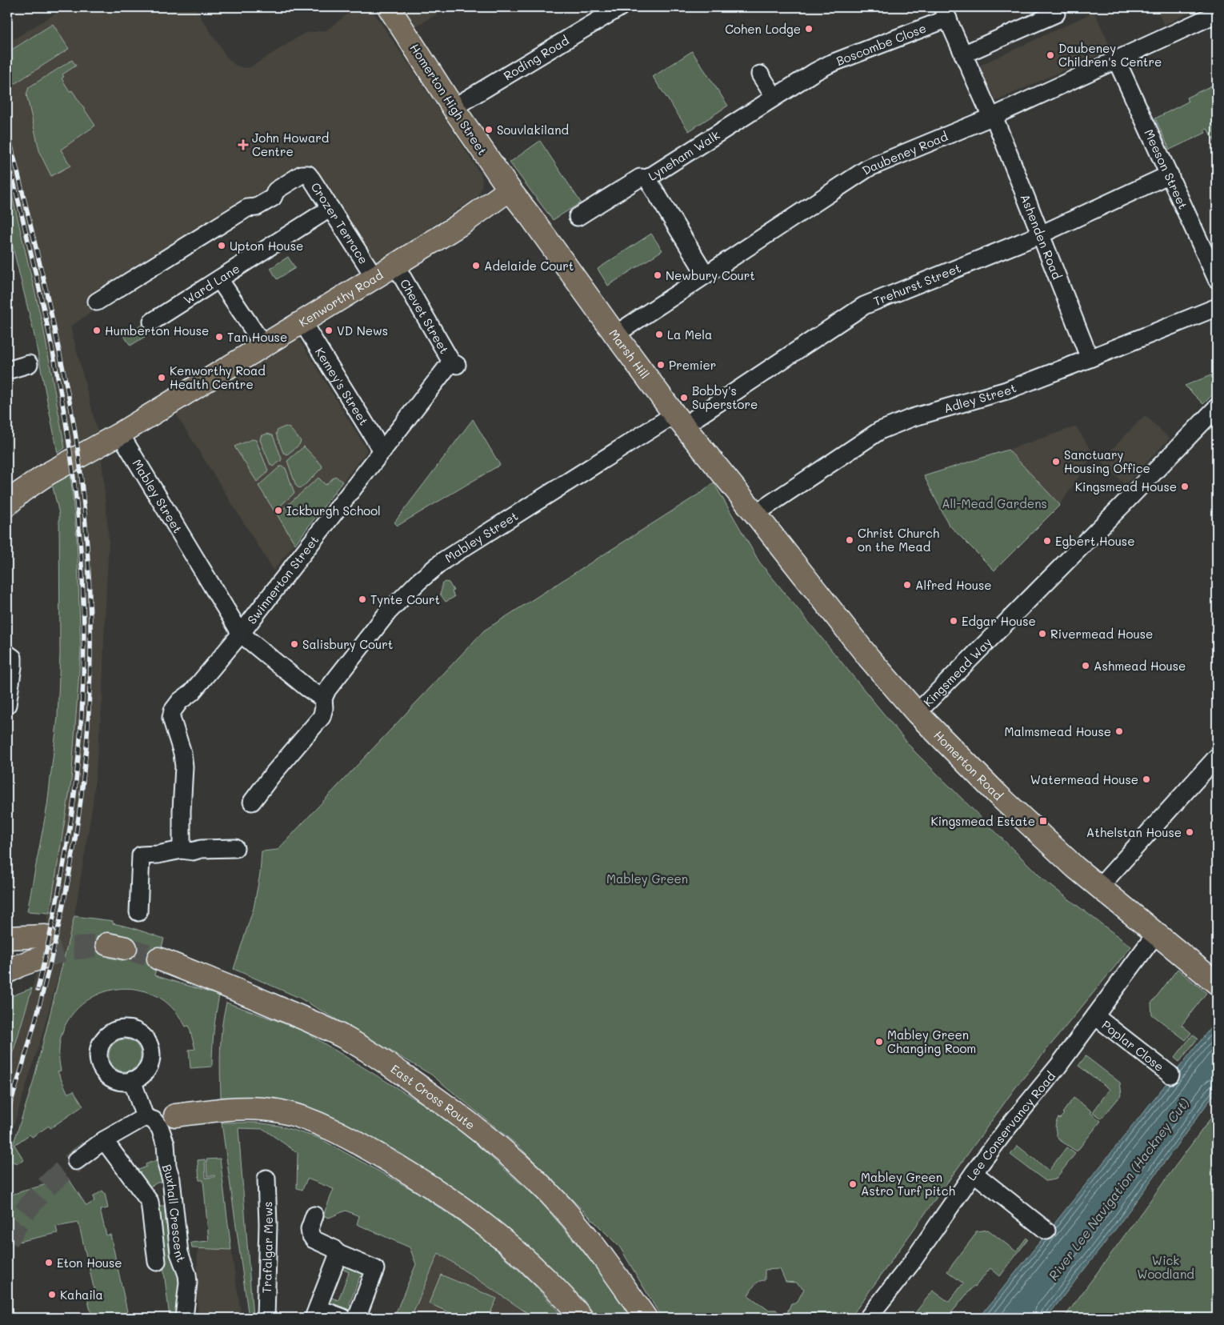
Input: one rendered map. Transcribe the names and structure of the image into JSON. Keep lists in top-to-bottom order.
{
  "streets": {
    "main road": [
      "Homerton High Street",
      "Kenworthy Road",
      "Marsh Hill",
      "Homerton Road",
      "East Cross Route"
    ],
    "street": [
      "Boscombe Close",
      "Roding Road",
      "Daubeney Road",
      "Lyneham Walk",
      "Meeson Street",
      "Crozer Terrace",
      "Ashenden Road",
      "Trehurst Street",
      "Ward Lane",
      "Chevet Street",
      "Kemey's Street",
      "Adley Street",
      "Mabley Street",
      "Swinnerton Street",
      "Kingsmead Way",
      "Poplar Close",
      "Lee Conservancy Road",
      "Buxhall Crescent",
      "Trafalgar Mews"
    ]
  },
  "crossings": [
    ["Boscombe Close", "Lyneham Walk"],
    ["Boscombe Close", "Ashenden Road"],
    ["Roding Road", "Homerton High Street"],
    ["Homerton High Street", "Kenworthy Road"],
    ["Homerton High Street", "Marsh Hill"],
    ["Daubeney Road", "Lyneham Walk"],
    ["Daubeney Road", "Meeson Street"],
    ["Daubeney Road", "Ashenden Road"],
    ["Daubeney Road", "Marsh Hill"],
    ["Meeson Street", "Trehurst Street"],
    ["Crozer Terrace", "Ward Lane"],
    ["Crozer Terrace", "Kenworthy Road"],
    ["Ashenden Road", "Trehurst Street"],
    ["Ashenden Road", "Adley Street"],
    ["Trehurst Street", "Marsh Hill"],
    ["Trehurst Street", "Mabley Street"],
    ["Kenworthy Road", "Chevet Street"],
    ["Kenworthy Road", "Marsh Hill"],
    ["Kenworthy Road", "Kemey's Street"],
    ["Kenworthy Road", "Mabley Street"],
    ["Chevet Street", "Swinnerton Street"],
    ["Marsh Hill", "Adley Street"],
    ["Marsh Hill", "Mabley Street"],
    ["Marsh Hill", "Homerton Road"],
    ["Kemey's Street", "Swinnerton Street"],
    ["Adley Street", "Homerton Road"],
    ["Mabley Street", "Swinnerton Street"],
    ["Kingsmead Way", "Homerton Road"],
    ["Homerton Road", "Lee Conservancy Road"],
    ["Poplar Close", "Lee Conservancy Road"]
  ],
  "water": ["River Lee Navigation (Hackney Cut)"],
  "parks": ["All-Mead Gardens", "Mabley Green", "Wick Woodland"],
  "places": {
    "other": [
      "Cohen Lodge",
      "Daubeney Children's Centre",
      "Souvlakiland",
      "Upton House",
      "Adelaide Court",
      "Newbury Court",
      "Humberton House",
      "VD News",
      "La Mela",
      "Tan House",
      "Premier",
      "Kenworthy Road Health Centre",
      "Bobby's Superstore",
      "Sanctuary Housing Office",
      "Kingsmead House",
      "Ickburgh School",
      "Christ Church on the Mead",
      "Egbert House",
      "Alfred House",
      "Tynte Court",
      "Edgar House",
      "Rivermead House",
      "Salisbury Court",
      "Ashmead House",
      "Malmsmead House",
      "Watermead House",
      "Athelstan House",
      "Mabley Green Changing Room",
      "Mabley Green Astro Turf pitch",
      "Eton House",
      "Kahaila"
    ],
    "health": ["John Howard Centre"],
    "transit": ["Kingsmead Estate"]
  }
}
